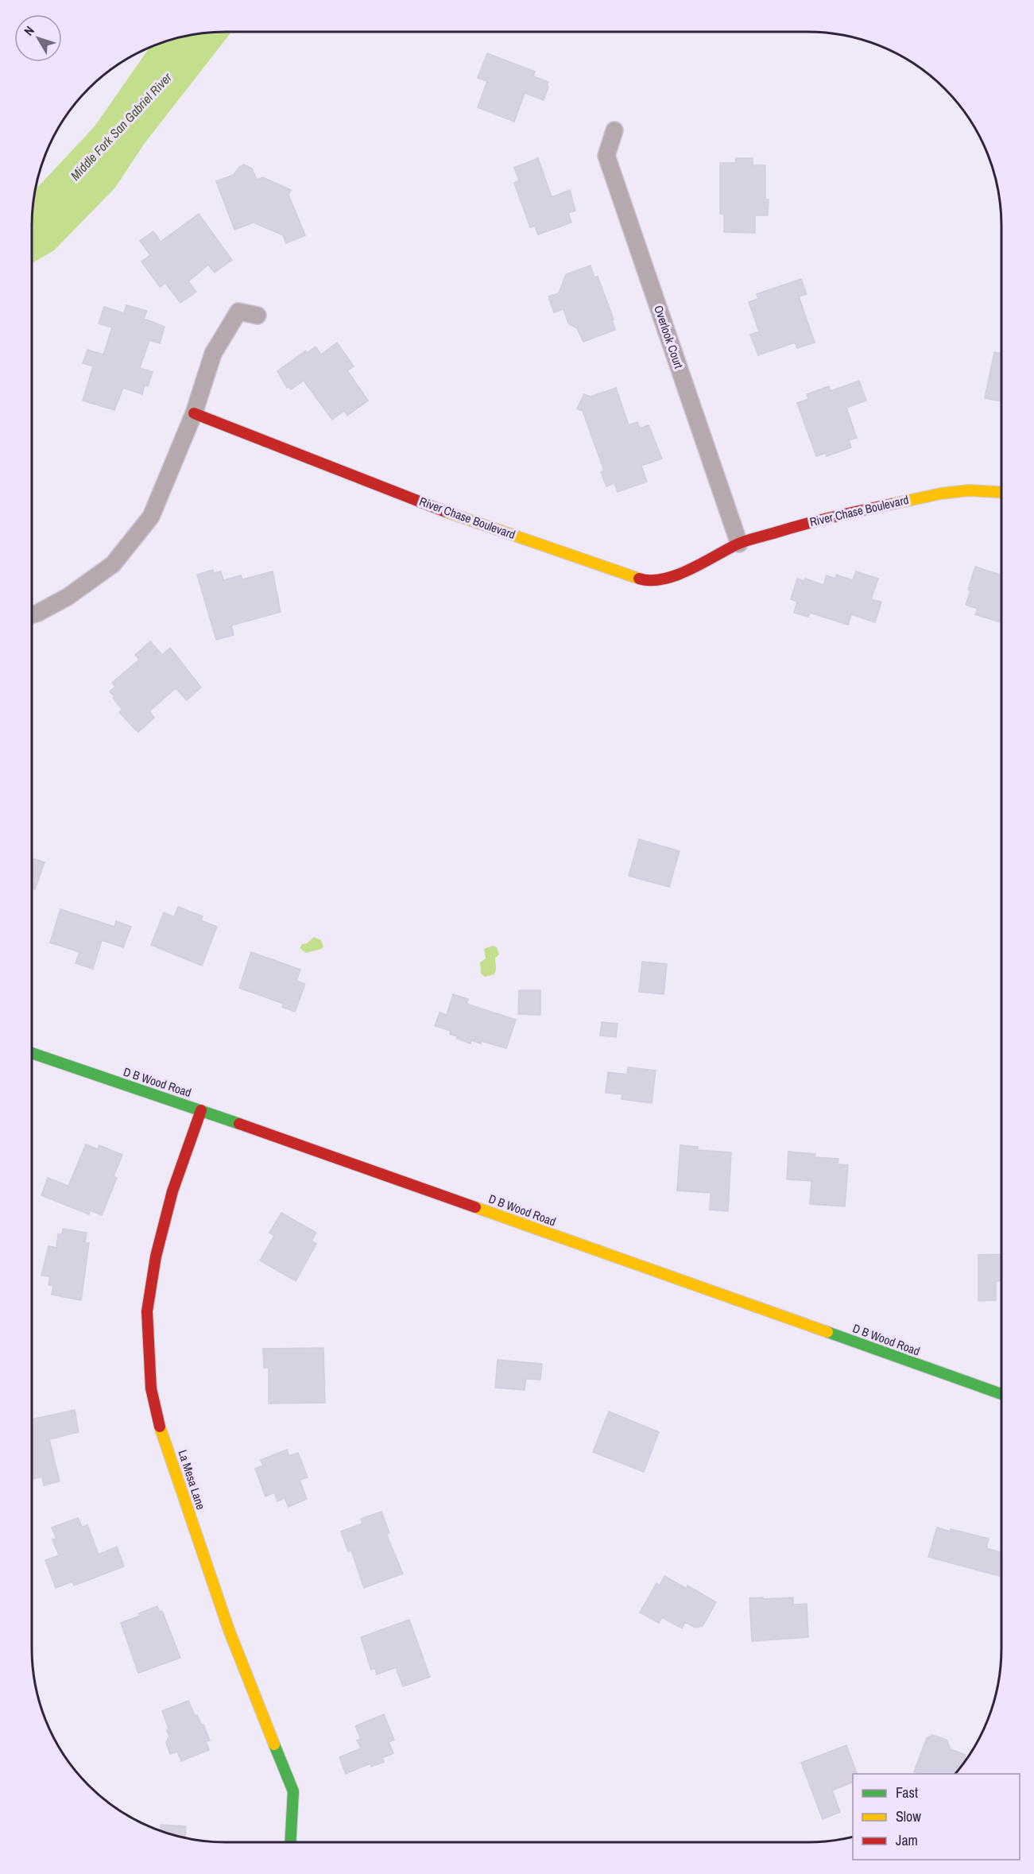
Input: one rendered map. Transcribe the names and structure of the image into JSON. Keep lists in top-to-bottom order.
{
  "streets": {
    "street": [
      "Overlook Court",
      "River Chase Boulevard",
      "D B Wood Road",
      "La Mesa Lane"
    ]
  },
  "crossings": [
    ["Overlook Court", "River Chase Boulevard"],
    ["D B Wood Road", "La Mesa Lane"]
  ],
  "water": ["Middle Fork San Gabriel River"],
  "legend": ["Fast", "Slow", "Jam"],
  "north": "top left"
}
